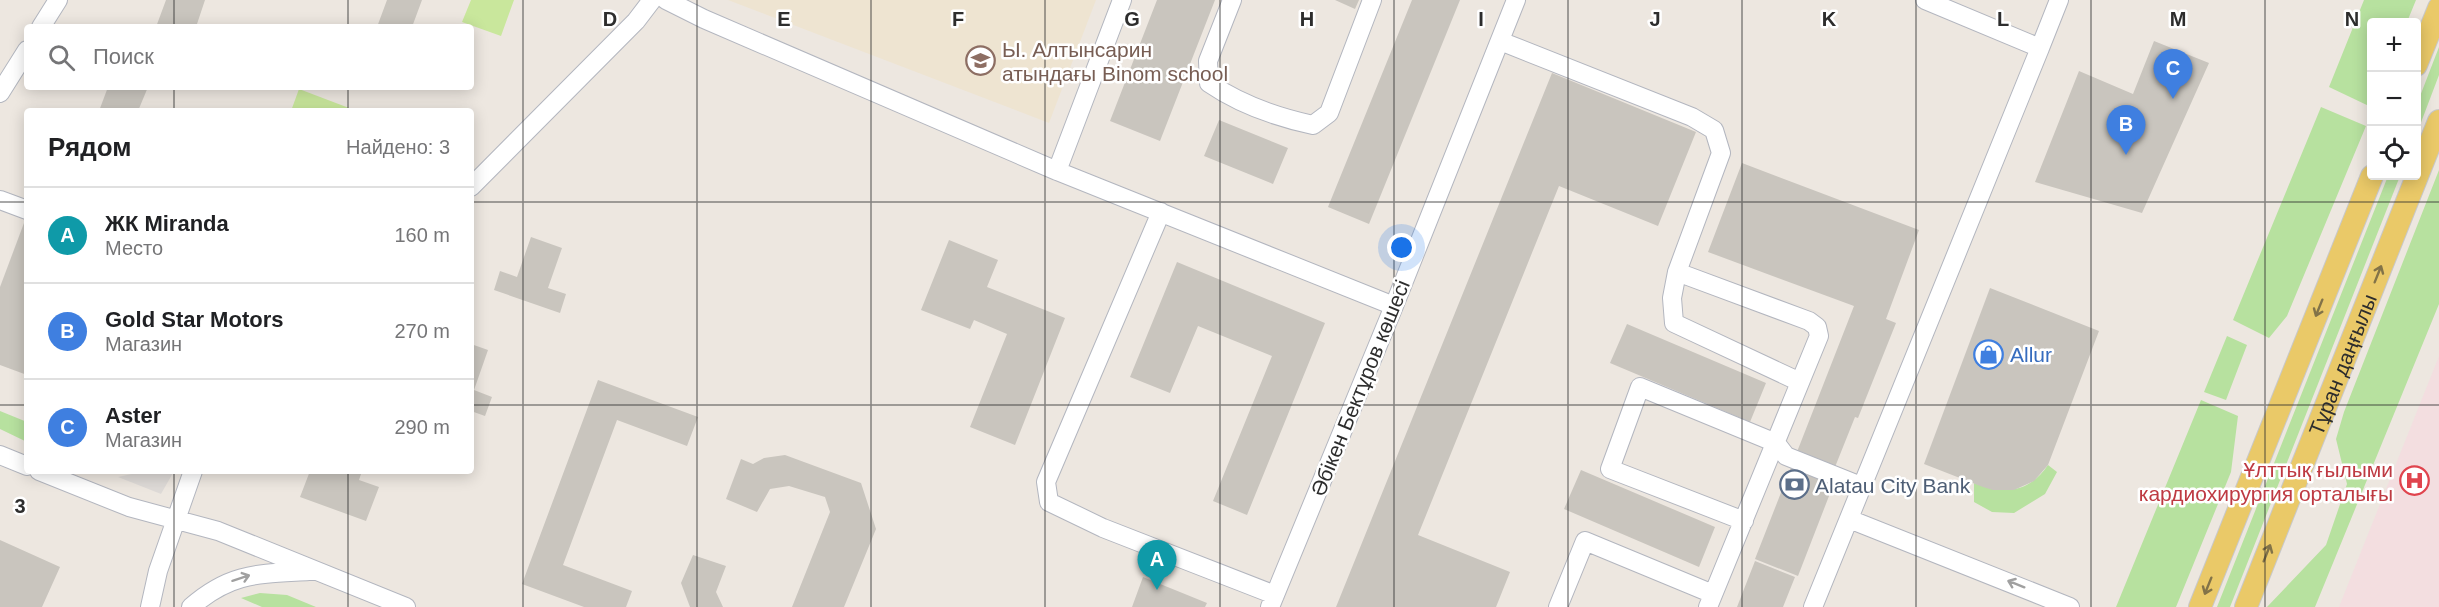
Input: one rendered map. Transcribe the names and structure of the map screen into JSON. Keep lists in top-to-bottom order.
{
  "streets": {
    "main road": ["Тұран даңғылы"],
    "street": ["Әбікен Бектұров көшесі"]
  },
  "places": {
    "school or university": ["Ы. Алтынсарин атындағы Binom school"],
    "shop": ["Allur"],
    "hospital": ["Ұлттық ғылыми кардиохирургия орталығы"],
    "bank": ["Alatau City Bank"]
  },
  "page": {
    "map_buttons": ["+", "−"],
    "search": "Поиск",
    "pins": ["C", "B", "A"],
    "heading": ["Рядом", "Найдено: 3"],
    "list": [
      {
        "mark": "A",
        "name": "ЖК Miranda",
        "note": "Место",
        "value": "160 m"
      },
      {
        "mark": "B",
        "name": "Gold Star Motors",
        "note": "Магазин",
        "value": "270 m"
      },
      {
        "mark": "C",
        "name": "Aster",
        "note": "Магазин",
        "value": "290 m"
      }
    ]
  },
  "grid": {
    "columns": [
      "D",
      "E",
      "F",
      "G",
      "H",
      "I",
      "J",
      "K",
      "L",
      "M",
      "N"
    ],
    "rows": ["3"]
  }
}
